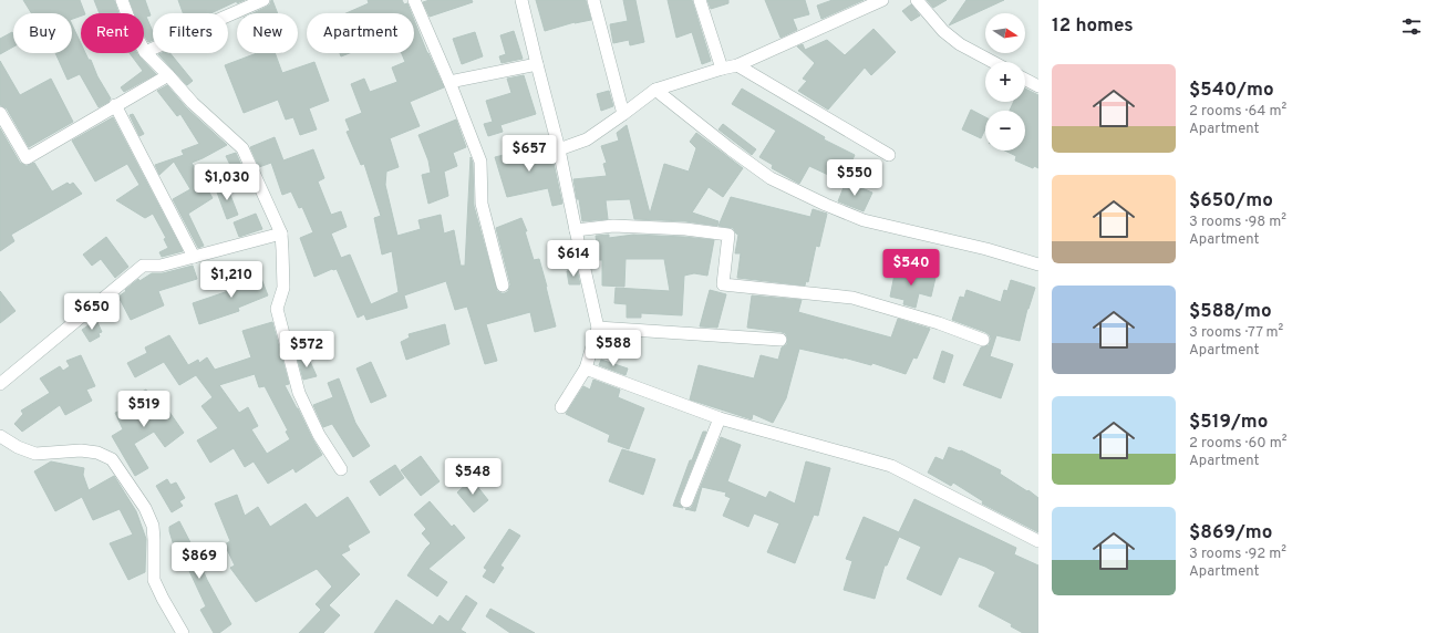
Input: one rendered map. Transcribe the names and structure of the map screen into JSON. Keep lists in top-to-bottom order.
{
  "north": "right",
  "page": {
    "heading": "12 homes",
    "map_buttons": ["+", "−"],
    "chip": [
      "Buy",
      "Rent",
      "Filters",
      "New",
      "Apartment"
    ],
    "list": [
      {
        "name": "$540/mo",
        "note": "2 rooms · 64 m² · Apartment"
      },
      {
        "name": "$650/mo",
        "note": "3 rooms · 98 m² · Apartment"
      },
      {
        "name": "$588/mo",
        "note": "3 rooms · 77 m² · Apartment"
      },
      {
        "name": "$519/mo",
        "note": "2 rooms · 60 m² · Apartment"
      },
      {
        "name": "$869/mo",
        "note": "3 rooms · 92 m² · Apartment"
      }
    ],
    "price": [
      "$657",
      "$550",
      "$1,030",
      "$614",
      "$540",
      "$1,210",
      "$650",
      "$588",
      "$572",
      "$519",
      "$548",
      "$869"
    ]
  }
}
